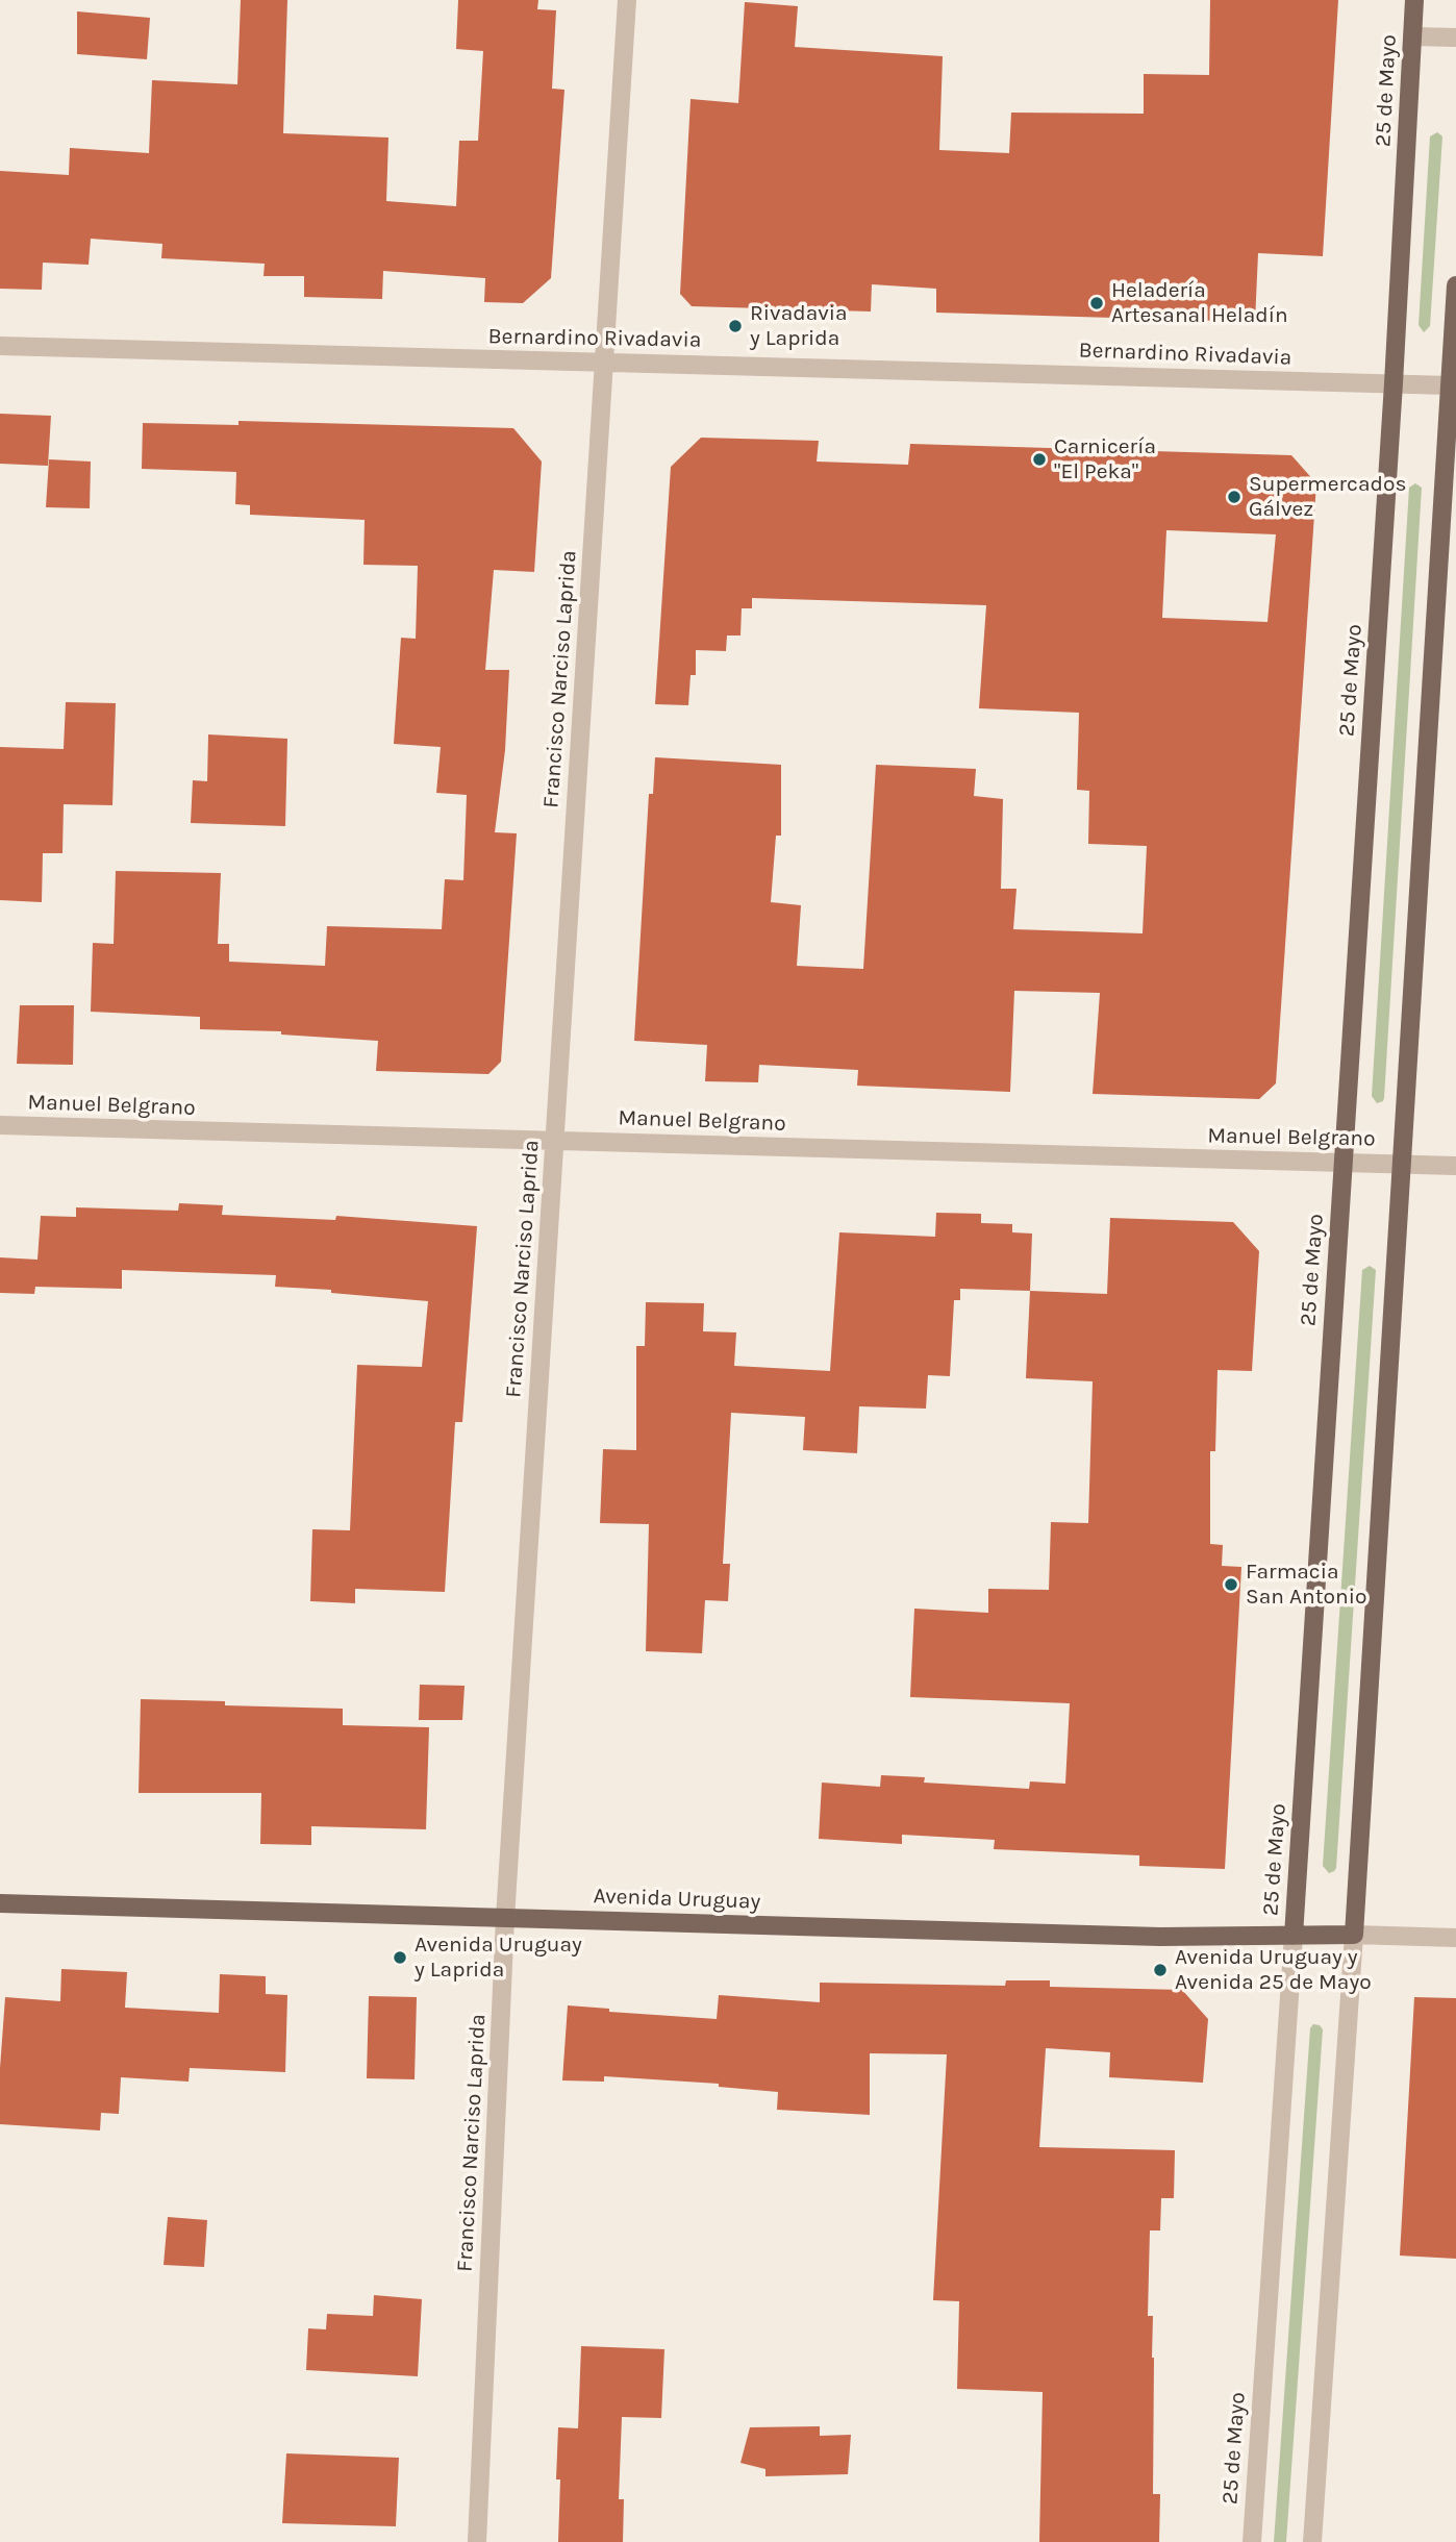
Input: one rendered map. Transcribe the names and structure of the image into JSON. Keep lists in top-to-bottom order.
{
  "streets": {
    "main road": ["25 de Mayo", "Avenida Uruguay"],
    "street": ["Bernardino Rivadavia", "Francisco Narciso Laprida", "Manuel Belgrano"]
  },
  "crossings": [
    ["25 de Mayo", "Bernardino Rivadavia"],
    ["25 de Mayo", "Manuel Belgrano"],
    ["25 de Mayo", "Avenida Uruguay"],
    ["Bernardino Rivadavia", "Francisco Narciso Laprida"],
    ["Francisco Narciso Laprida", "Manuel Belgrano"],
    ["Francisco Narciso Laprida", "Avenida Uruguay"]
  ],
  "places": [
    "Heladería Artesanal Heladín",
    "Rivadavia y Laprida",
    "Carnicería \"El Peka\"",
    "Supermercados Gálvez",
    "Farmacia San Antonio",
    "Avenida Uruguay y Laprida",
    "Avenida Uruguay y Avenida 25 de Mayo"
  ]
}
